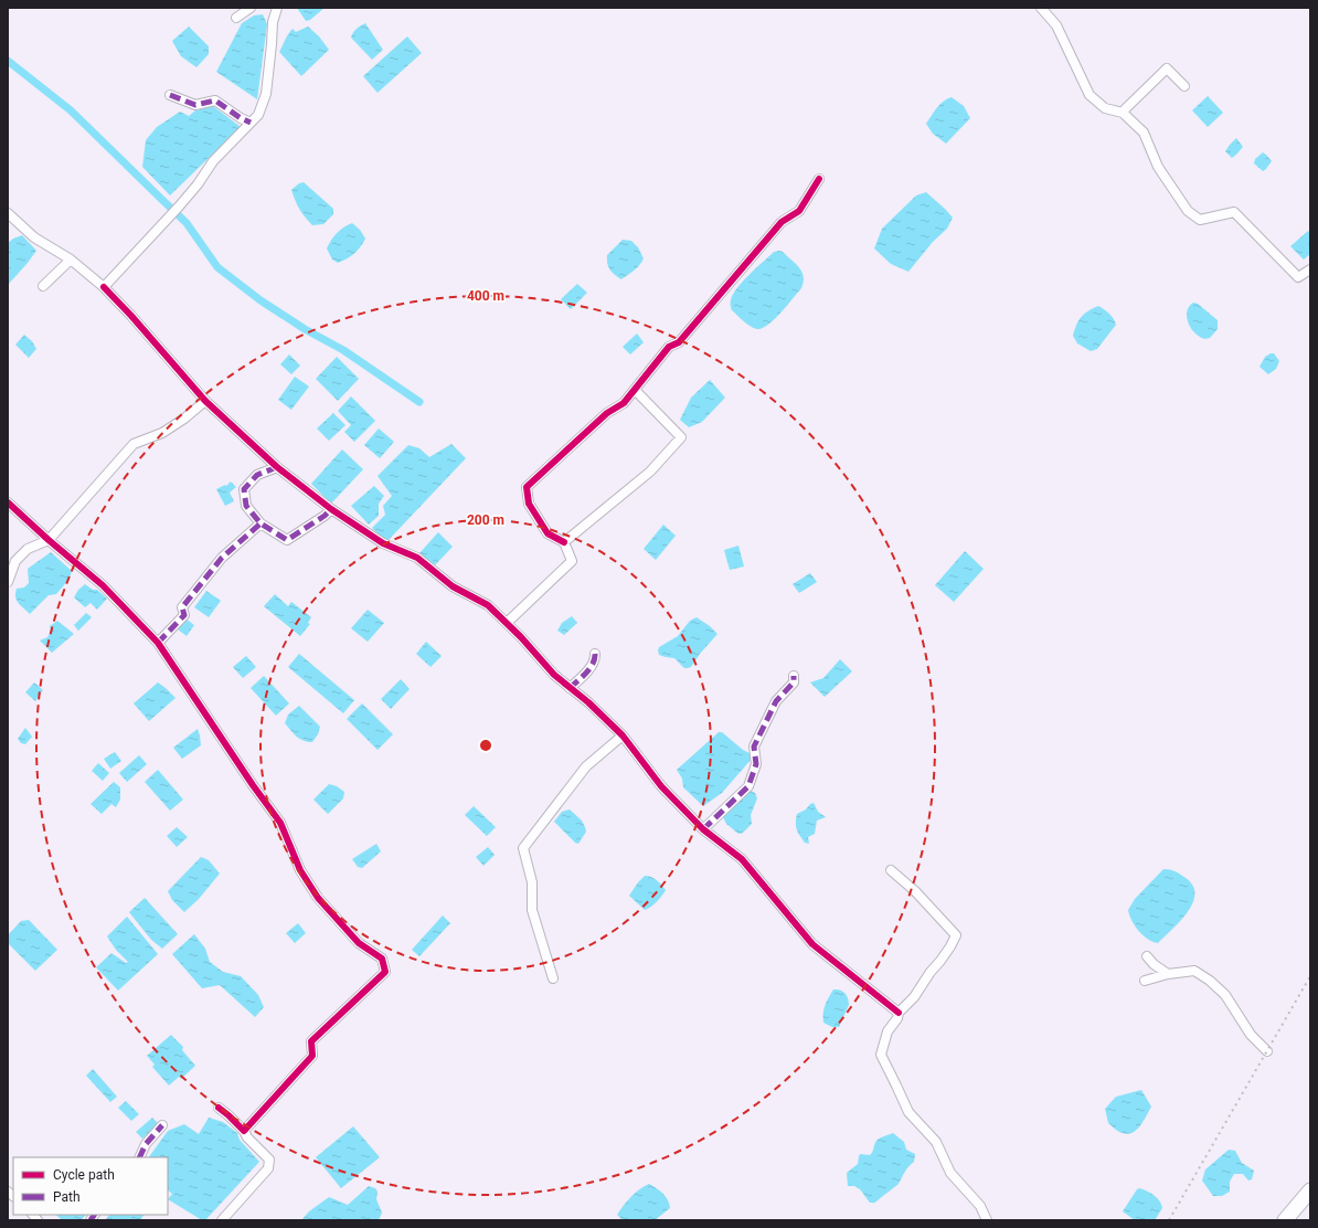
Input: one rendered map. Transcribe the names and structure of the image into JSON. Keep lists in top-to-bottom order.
{
  "legend": ["Cycle path", "Path"],
  "rings": ["400 m", "200 m"]
}
